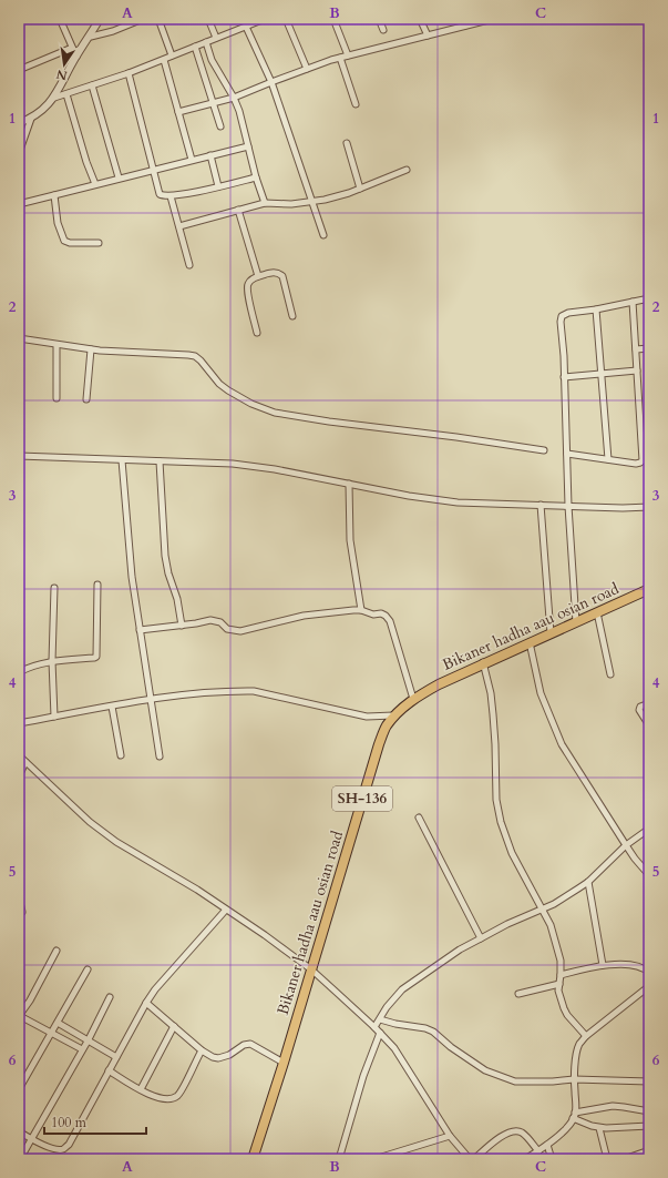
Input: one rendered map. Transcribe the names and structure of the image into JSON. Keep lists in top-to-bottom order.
{
  "streets": {
    "main road": ["Bikaner hadha aau osian road", "SH-136"]
  },
  "scale_bar": "100 m",
  "north": "bottom",
  "grid": {
    "columns": ["A", "B", "C"],
    "rows": [
      "1",
      "2",
      "3",
      "4",
      "5",
      "6"
    ]
  }
}
